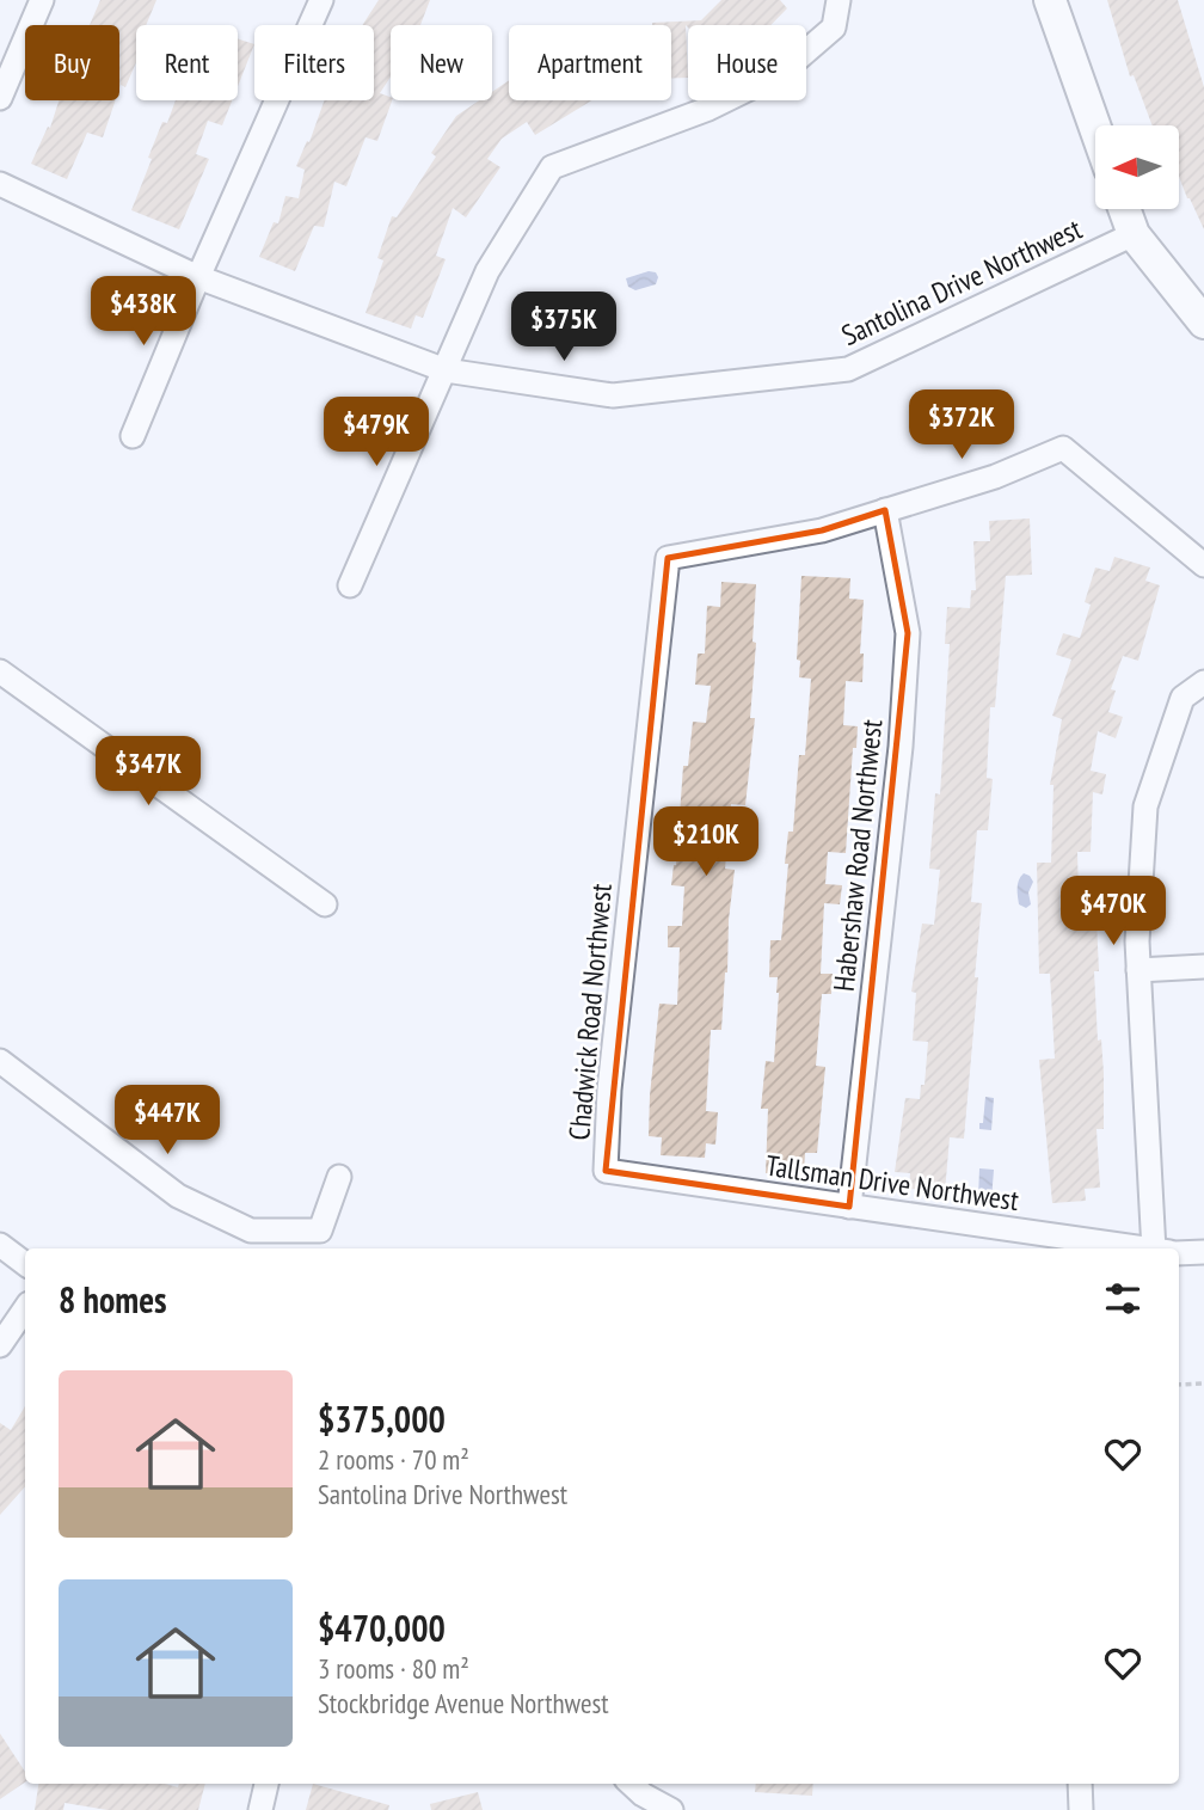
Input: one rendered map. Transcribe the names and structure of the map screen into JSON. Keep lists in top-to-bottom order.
{
  "streets": {
    "street": [
      "Santolina Drive Northwest",
      "Habershaw Road Northwest",
      "Chadwick Road Northwest",
      "Tallsman Drive Northwest"
    ]
  },
  "crossings": [
    ["Habershaw Road Northwest", "Chadwick Road Northwest"],
    ["Habershaw Road Northwest", "Tallsman Drive Northwest"],
    ["Chadwick Road Northwest", "Tallsman Drive Northwest"]
  ],
  "north": "left",
  "page": {
    "chip": [
      "Buy",
      "Rent",
      "Filters",
      "New",
      "Apartment",
      "House"
    ],
    "price": [
      "$438K",
      "$375K",
      "$372K",
      "$479K",
      "$347K",
      "$210K",
      "$470K",
      "$447K"
    ],
    "heading": "8 homes",
    "list": [
      {
        "name": "$375,000",
        "note": "2 rooms · 70 m² · Santolina Drive Northwest"
      },
      {
        "name": "$470,000",
        "note": "3 rooms · 80 m² · Stockbridge Avenue Northwest"
      }
    ]
  }
}
